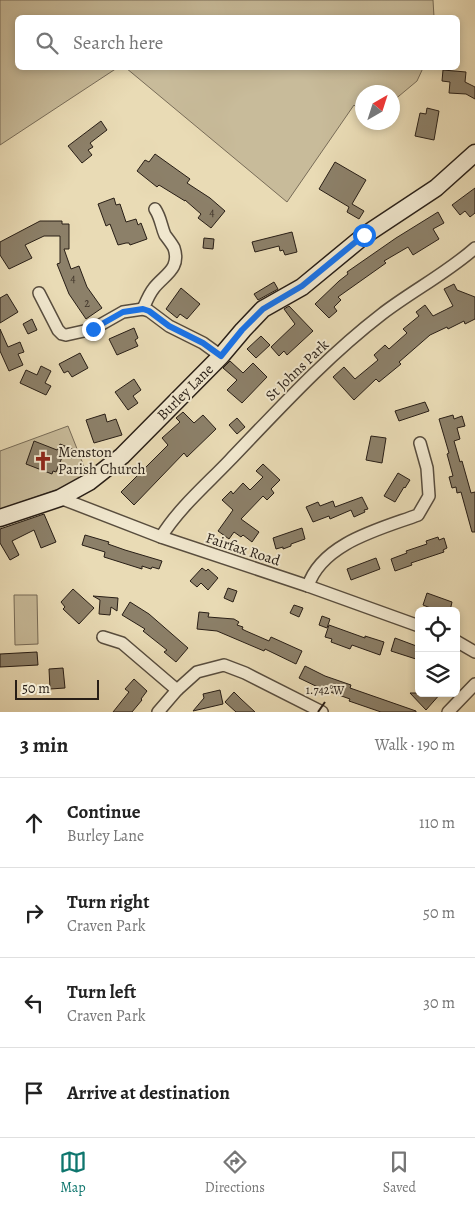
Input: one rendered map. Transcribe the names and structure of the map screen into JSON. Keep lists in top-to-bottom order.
{
  "streets": {
    "street": ["St Johns Park", "Burley Lane", "Fairfax Road"]
  },
  "crossings": [
    ["St Johns Park", "Fairfax Road"],
    ["Burley Lane", "Fairfax Road"]
  ],
  "places": {
    "church": ["Menston Parish Church"]
  },
  "house_numbers": ["4", "4", "2"],
  "scale_bar": "50 m",
  "north": "top right",
  "page": {
    "search": "Search here",
    "scale": "50 m",
    "heading": ["3 min", "Walk · 190 m"],
    "list": [
      ["Continue", "Burley Lane", "110 m"],
      ["Turn right", "Craven Park", "50 m"],
      ["Turn left", "Craven Park", "30 m"],
      "Arrive at destination"
    ],
    "nav": ["Map", "Directions", "Saved"]
  },
  "coordinates": ["1.742°W"]
}
